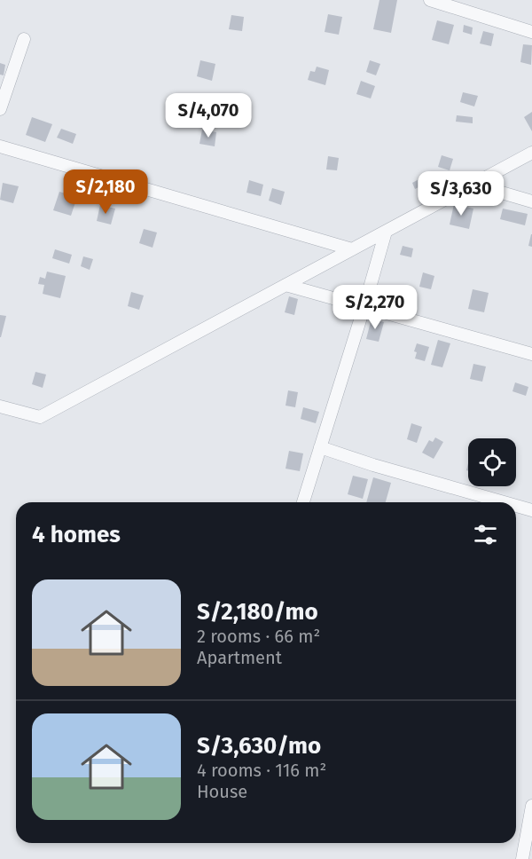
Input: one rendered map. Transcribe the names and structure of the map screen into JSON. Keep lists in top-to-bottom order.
{
  "page": {
    "price": [
      "S/4,070",
      "S/2,180",
      "S/3,630",
      "S/2,270"
    ],
    "heading": "4 homes",
    "list": [
      {
        "name": "S/2,180/mo",
        "note": "2 rooms · 66 m² · Apartment"
      },
      {
        "name": "S/3,630/mo",
        "note": "4 rooms · 116 m² · House"
      }
    ]
  }
}
